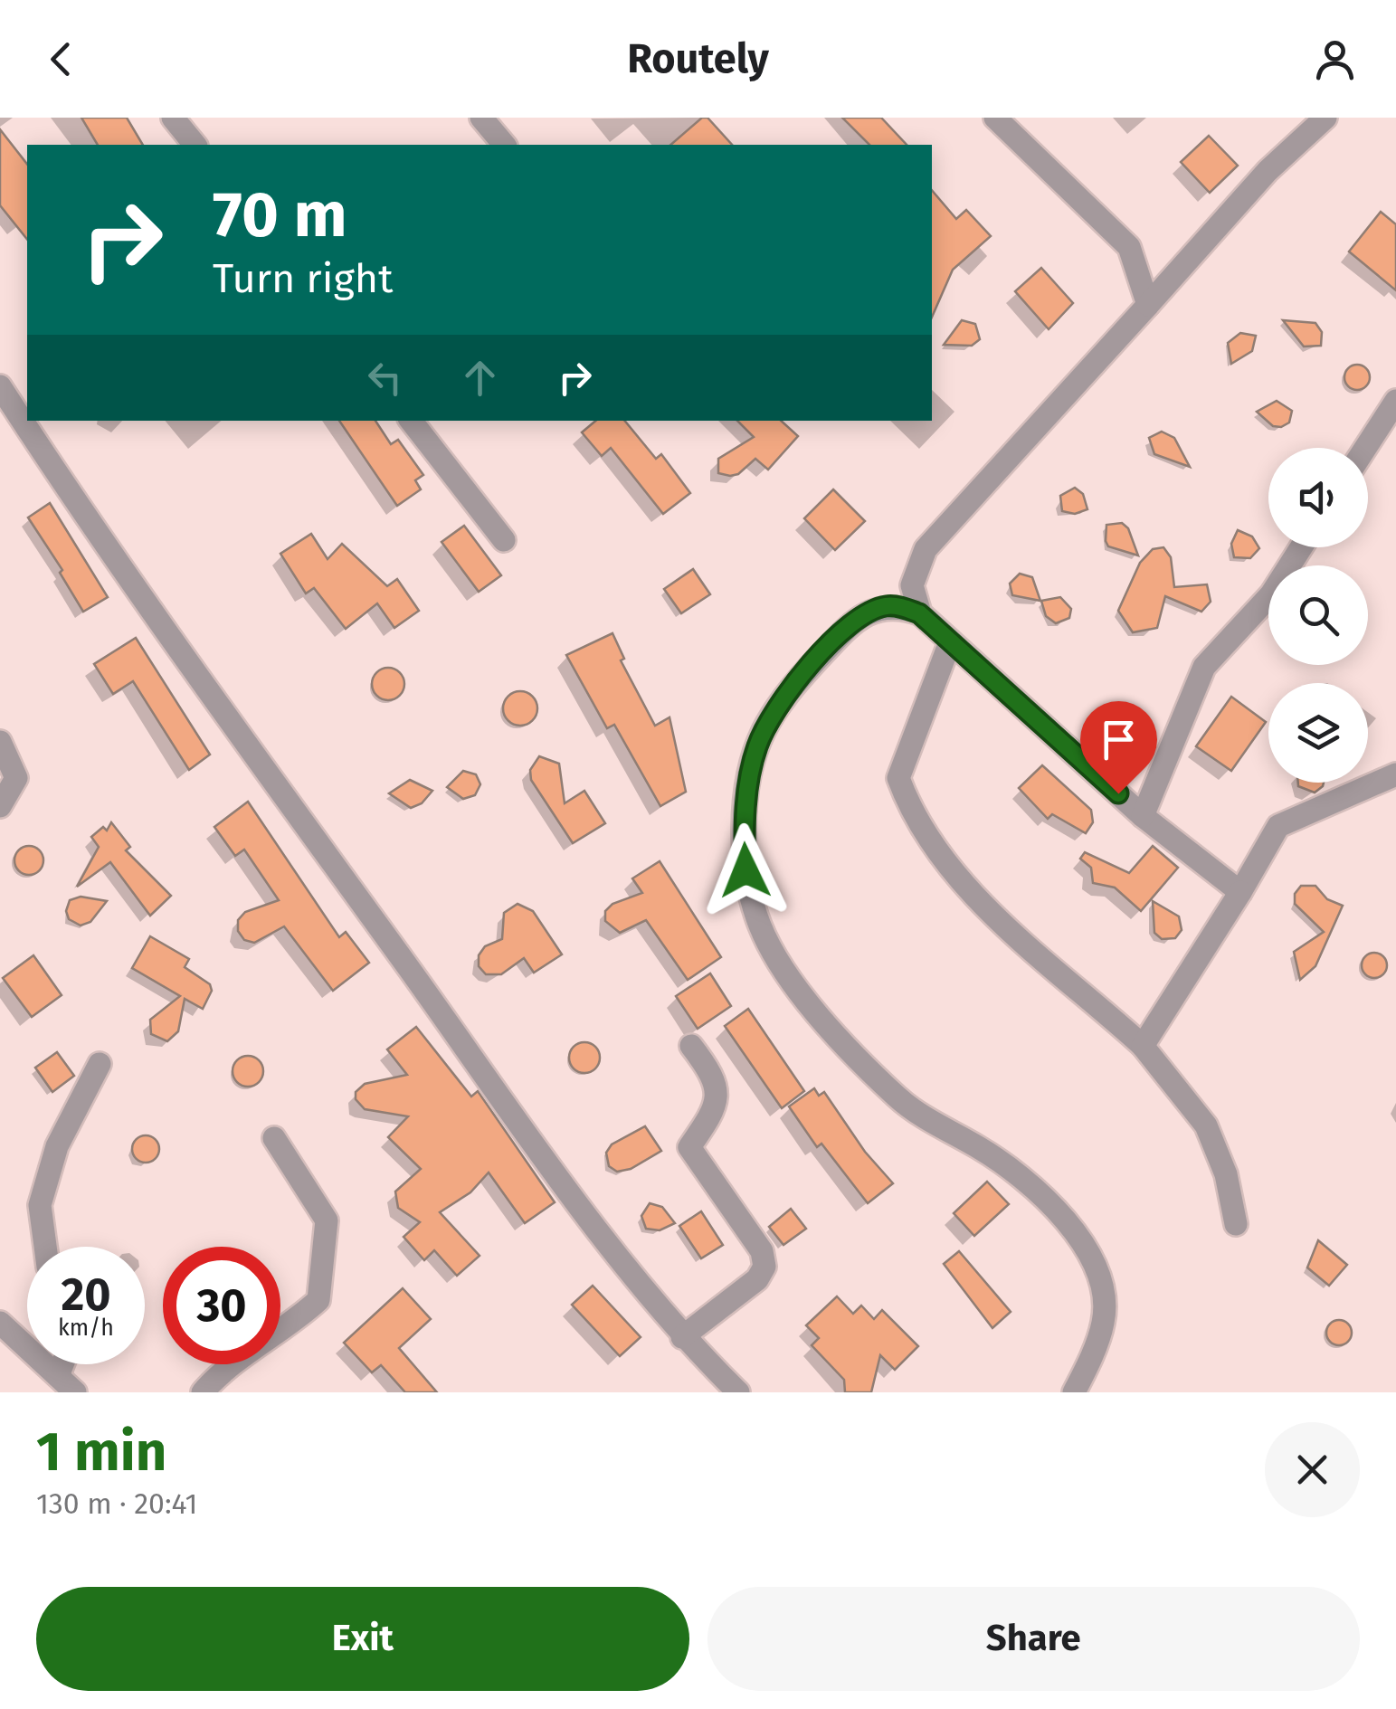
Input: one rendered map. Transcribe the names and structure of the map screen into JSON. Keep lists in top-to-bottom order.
{
  "page": {
    "header": "Routely",
    "turn": ["70 m", "Turn right"],
    "speed": "20 km/h",
    "limit": "30",
    "heading": ["1 min", "130 m · 20:41"],
    "buttons": ["Exit", "Share"]
  }
}
